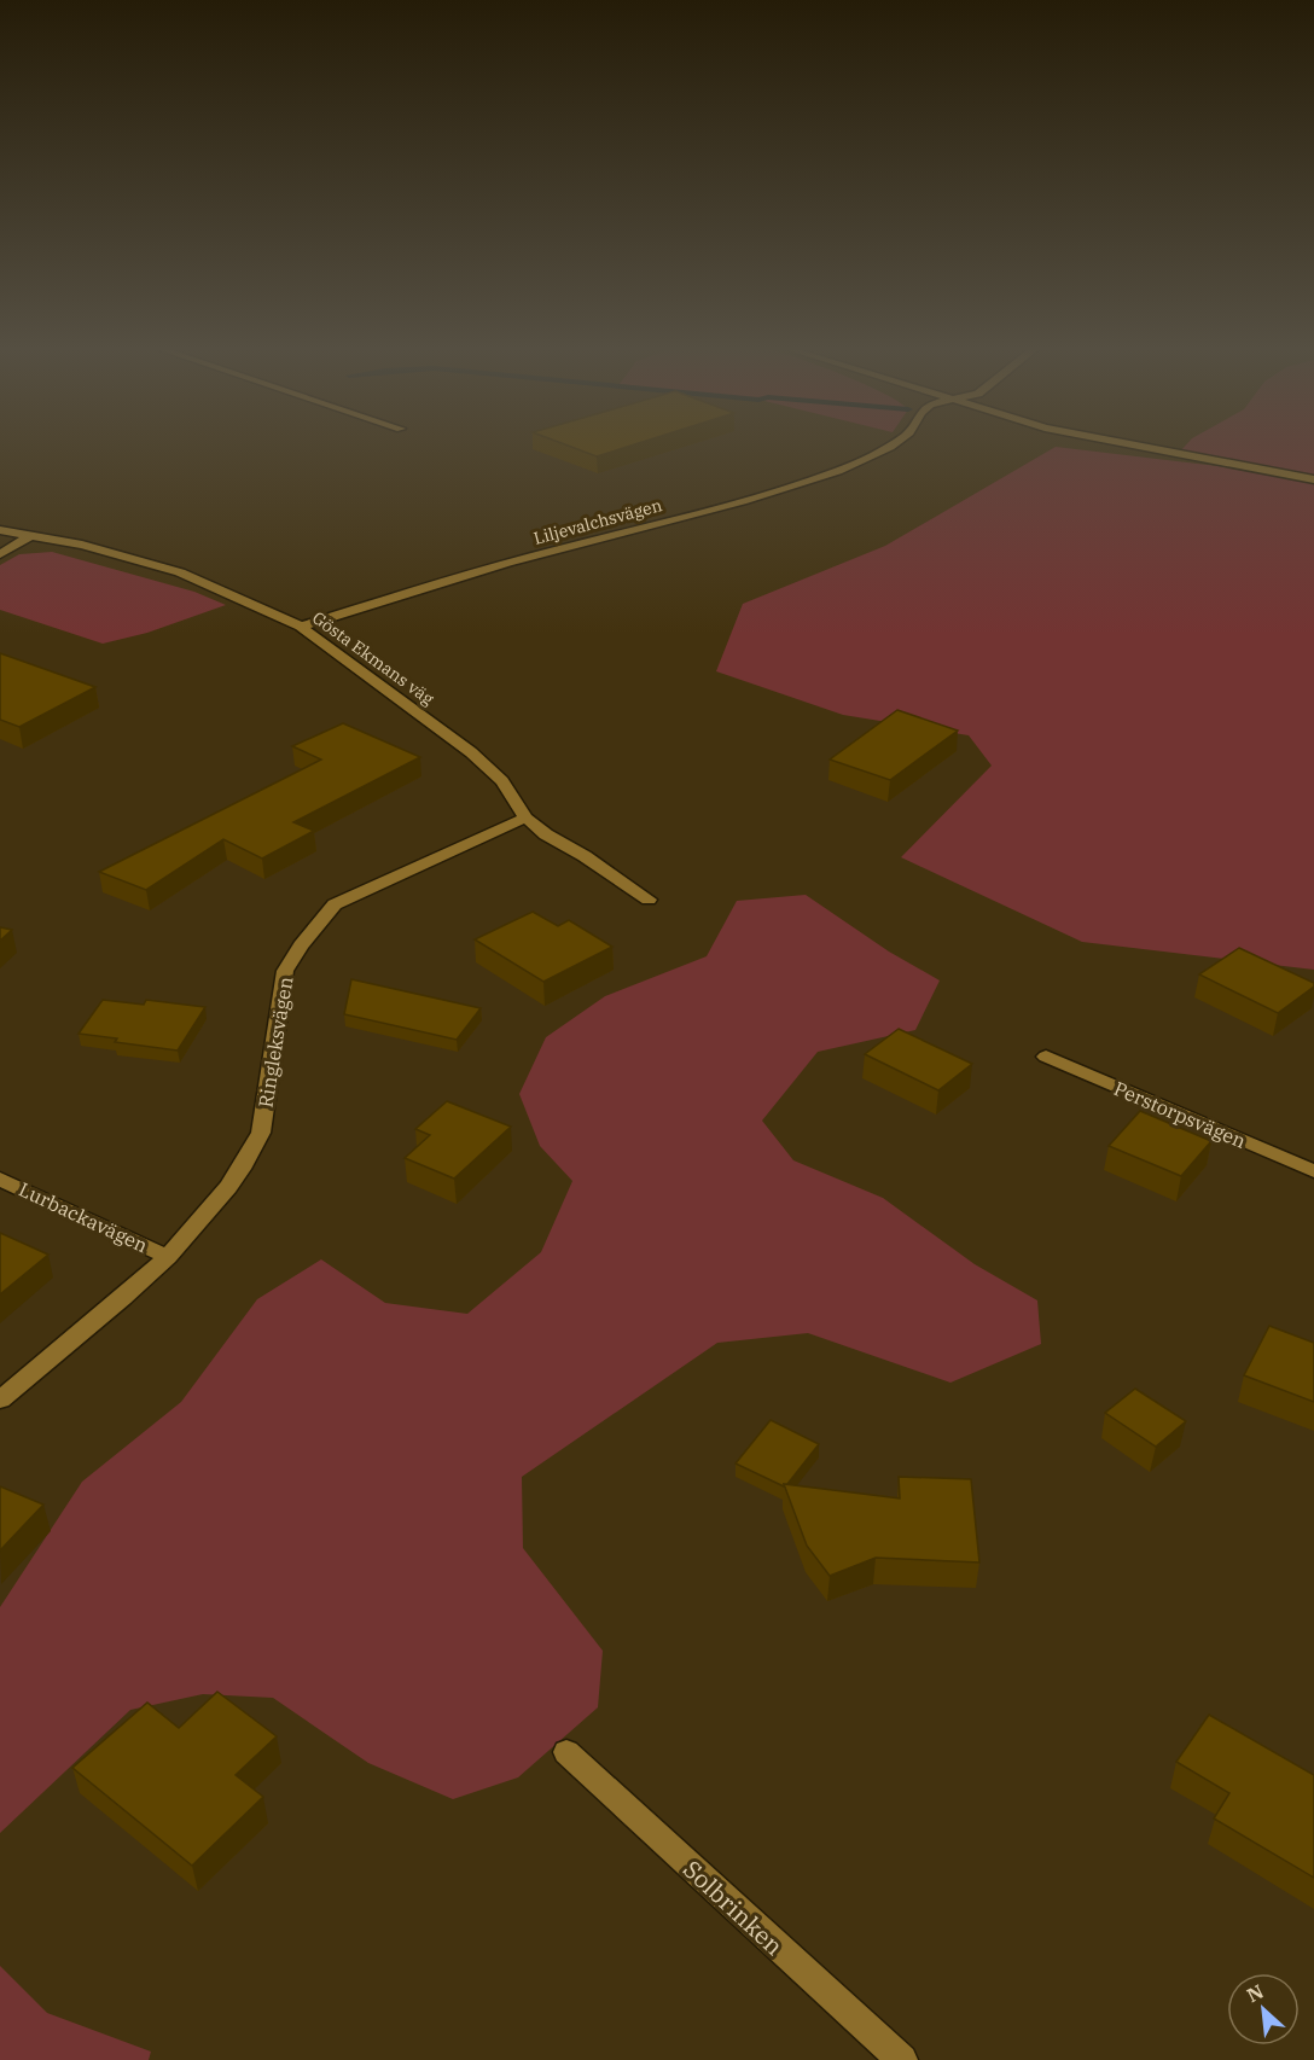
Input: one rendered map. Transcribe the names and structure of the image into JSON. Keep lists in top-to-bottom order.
{
  "streets": {
    "street": [
      "Liljevalchsvägen",
      "Gösta Ekmans väg",
      "Ringleksvägen",
      "Perstorpsvägen",
      "Lurbackavägen",
      "Solbrinken"
    ]
  },
  "crossings": [
    ["Liljevalchsvägen", "Gösta Ekmans väg"],
    ["Gösta Ekmans väg", "Ringleksvägen"],
    ["Ringleksvägen", "Lurbackavägen"]
  ],
  "north": "top left"
}
